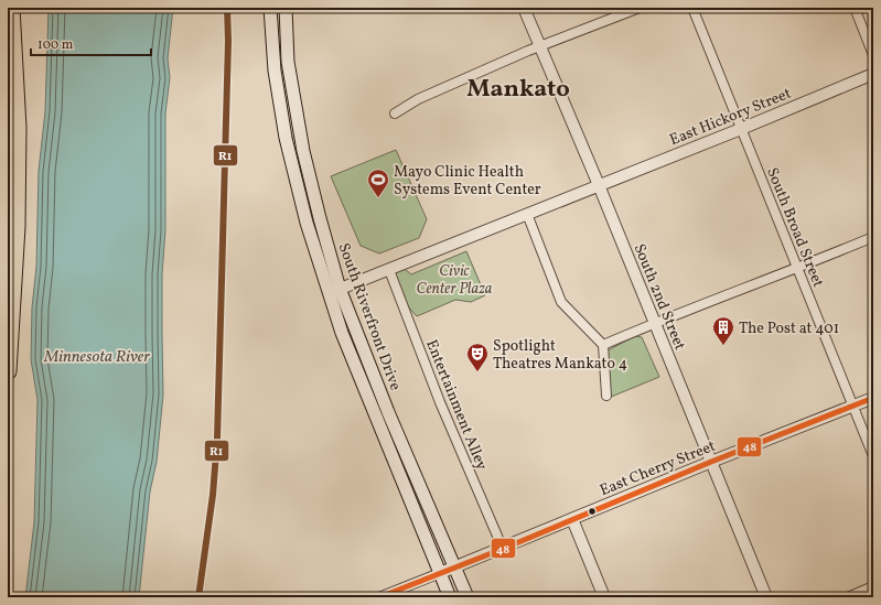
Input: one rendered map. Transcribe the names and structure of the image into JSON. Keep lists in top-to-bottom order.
{
  "streets": {
    "main road": ["South Riverfront Drive"],
    "street": [
      "East Hickory Street",
      "South Broad Street",
      "South 2nd Street",
      "Entertainment Alley",
      "East Cherry Street"
    ]
  },
  "crossings": [
    ["East Hickory Street", "South Broad Street"],
    ["East Hickory Street", "South 2nd Street"],
    ["South Broad Street", "East Cherry Street"],
    ["South 2nd Street", "East Cherry Street"],
    ["South Riverfront Drive", "East Cherry Street"],
    ["Entertainment Alley", "East Cherry Street"]
  ],
  "districts": ["Mankato"],
  "water": ["Minnesota River"],
  "parks": ["Civic Center Plaza"],
  "places": {
    "sports": ["Mayo Clinic Health Systems Event Center"],
    "building": ["The Post at 401"],
    "theatre": ["Spotlight Theatres Mankato 4"]
  },
  "lines": ["transit line R1", "transit line 48"],
  "scale_bar": "100 m"
}
